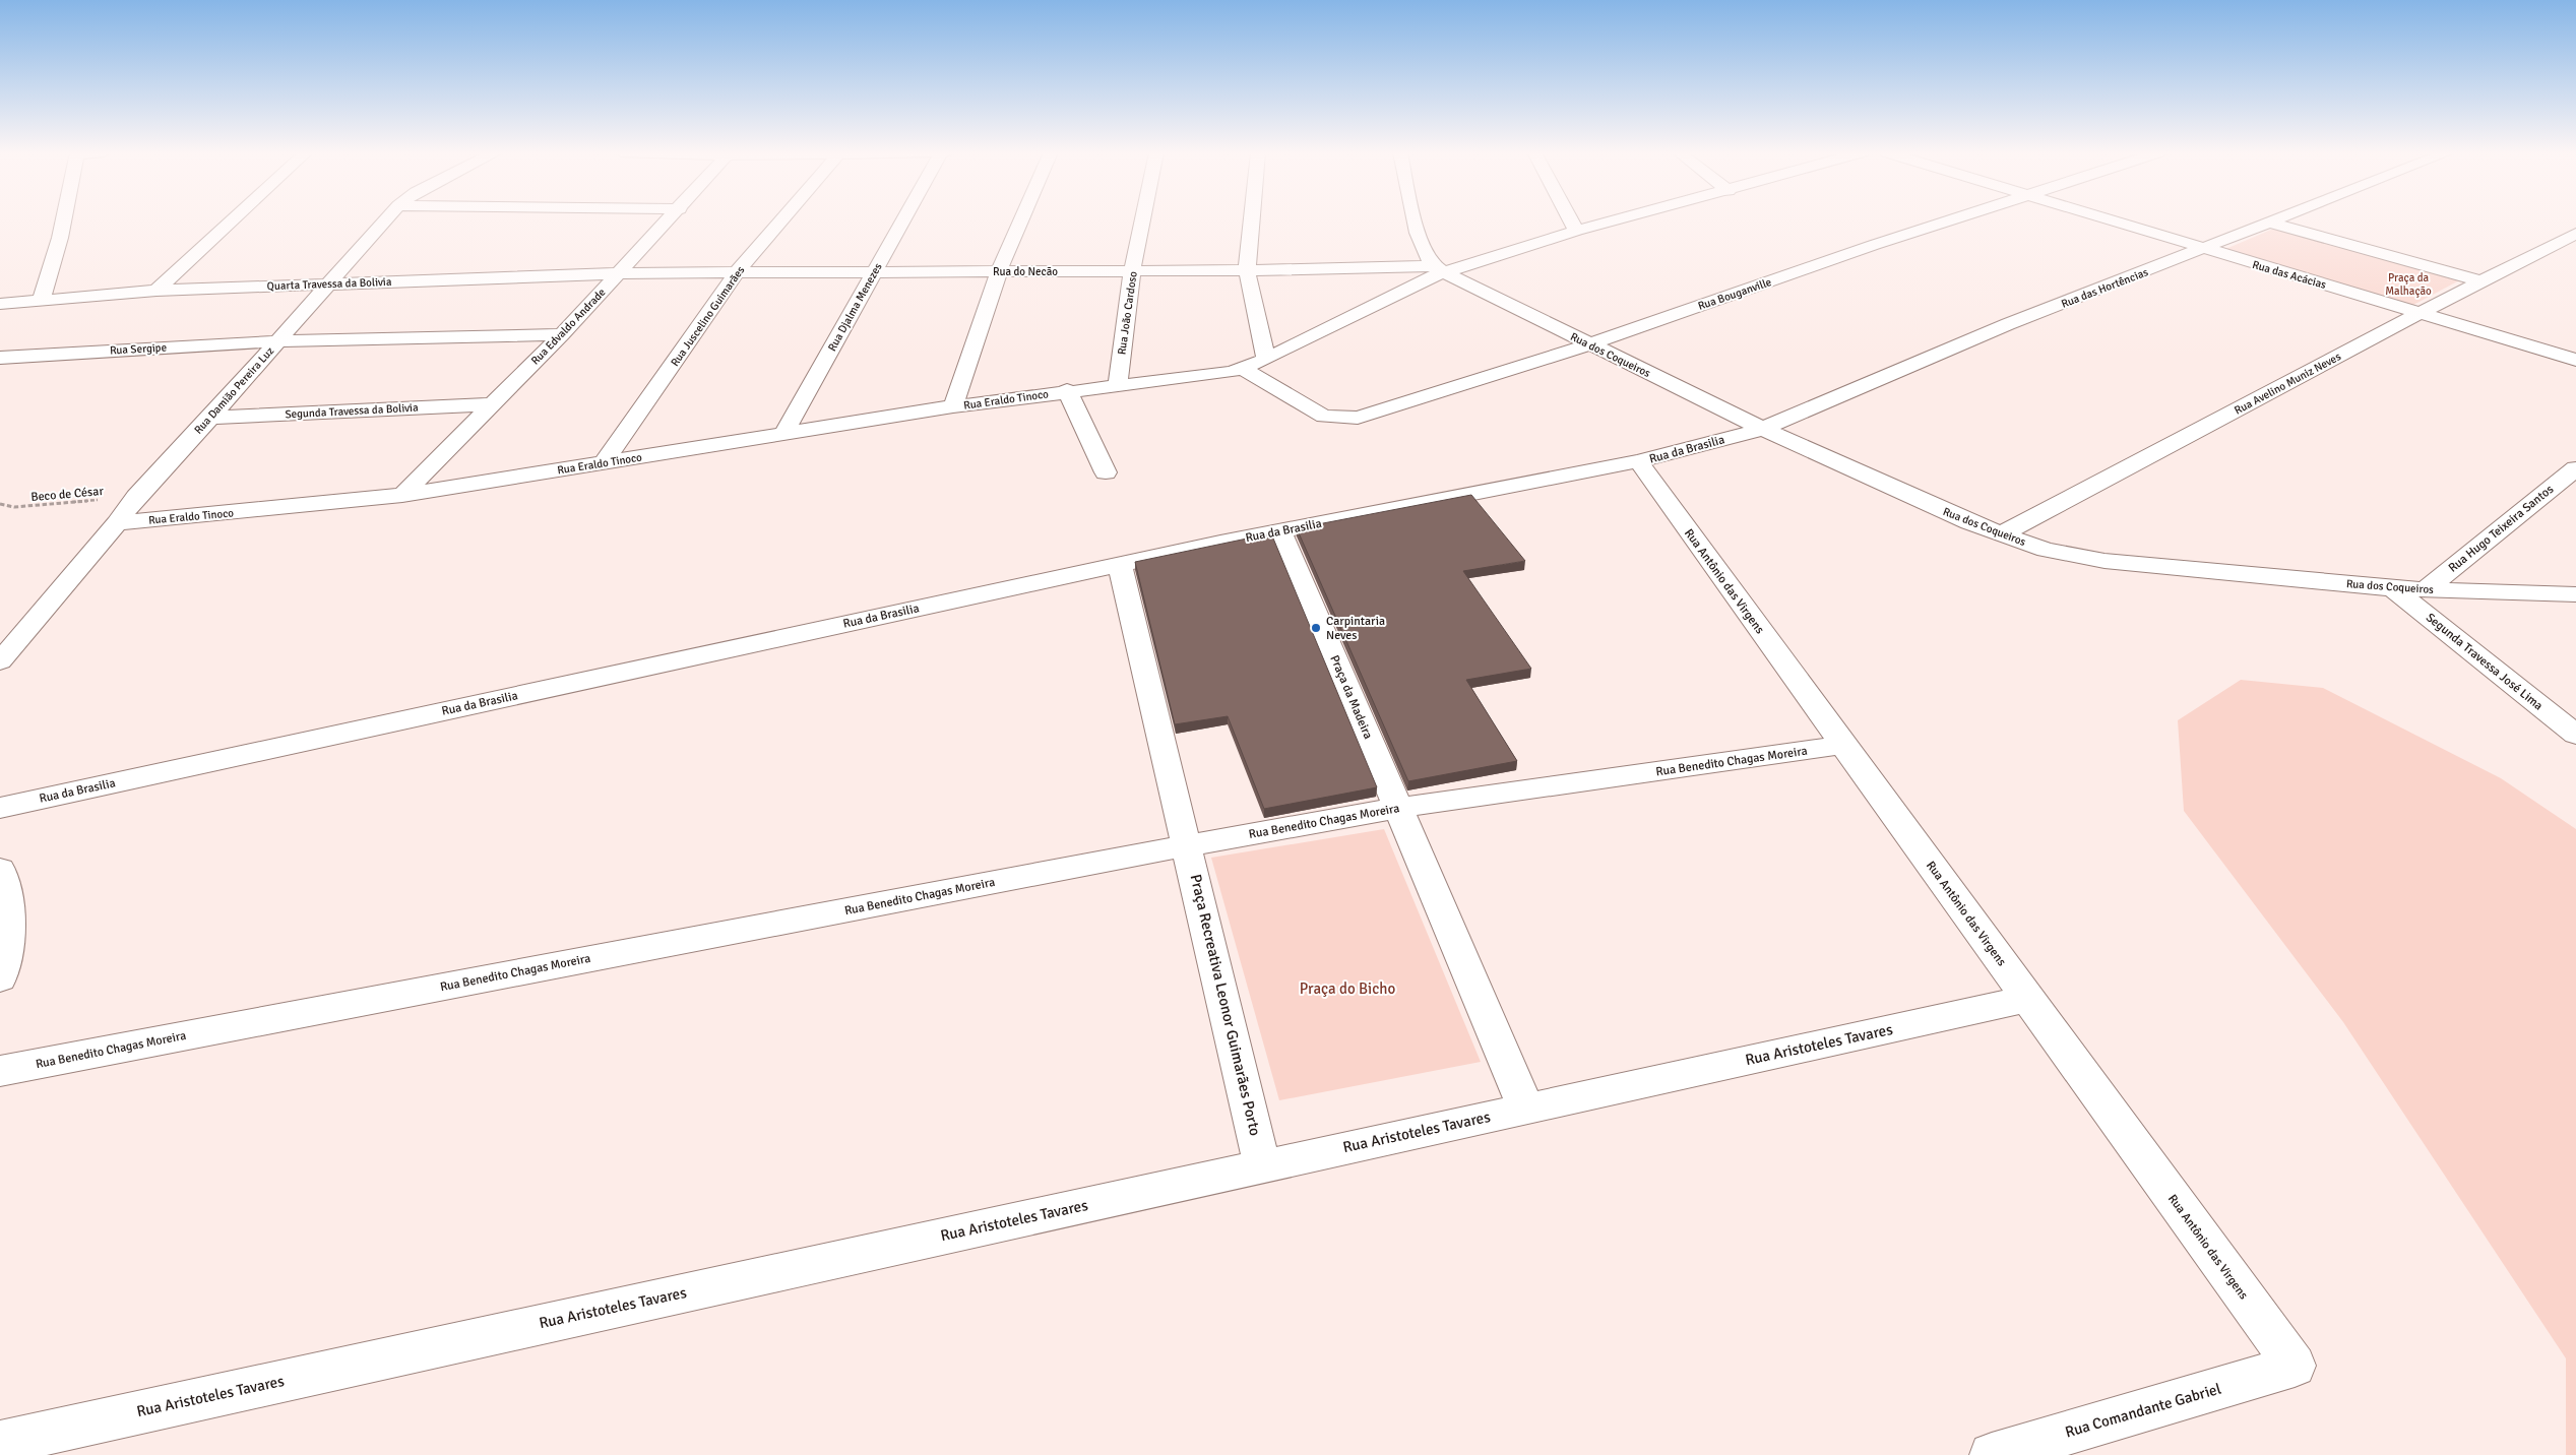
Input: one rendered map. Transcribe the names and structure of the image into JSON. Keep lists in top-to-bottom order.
{
  "streets": {
    "street": [
      "Rua do Necão",
      "Rua das Acácias",
      "Quarta Travessa da Bolivia",
      "Rua das Hortências",
      "Rua Bouganville",
      "Rua Djalma Menezes",
      "Rua João Cardoso",
      "Rua Juscelino Guimarães",
      "Rua Edvaldo Andrade",
      "Rua Sergipe",
      "Rua dos Coqueiros",
      "Rua Avelino Muniz Neves",
      "Rua Damião Pereira Luz",
      "Rua Eraldo Tinoco",
      "Segunda Travessa da Bolivia",
      "Rua da Brasilia",
      "Rua Hugo Teixeira Santos",
      "Rua Antônio das Virgens",
      "Segunda Travessa José Lima",
      "Praça da Madeira",
      "Rua Benedito Chagas Moreira",
      "Praça Recreativa Leonor Guimarães Porto",
      "Rua Aristoteles Tavares",
      "Rua Comandante Gabriel"
    ],
    "path": ["Beco de César"]
  },
  "crossings": [
    ["Rua do Necão", "Quarta Travessa da Bolivia"],
    ["Rua do Necão", "Rua Djalma Menezes"],
    ["Rua do Necão", "Rua João Cardoso"],
    ["Rua do Necão", "Rua Juscelino Guimarães"],
    ["Rua do Necão", "Rua Edvaldo Andrade"],
    ["Rua do Necão", "Rua dos Coqueiros"],
    ["Rua do Necão", "Rua Eraldo Tinoco"],
    ["Rua das Acácias", "Rua das Hortências"],
    ["Rua das Acácias", "Rua Avelino Muniz Neves"],
    ["Quarta Travessa da Bolivia", "Rua Edvaldo Andrade"],
    ["Quarta Travessa da Bolivia", "Rua Damião Pereira Luz"],
    ["Rua das Hortências", "Rua dos Coqueiros"],
    ["Rua das Hortências", "Rua da Brasilia"],
    ["Rua Bouganville", "Rua dos Coqueiros"],
    ["Rua Bouganville", "Rua Eraldo Tinoco"],
    ["Rua Djalma Menezes", "Rua Eraldo Tinoco"],
    ["Rua João Cardoso", "Rua Eraldo Tinoco"],
    ["Rua Juscelino Guimarães", "Rua Eraldo Tinoco"],
    ["Rua Edvaldo Andrade", "Rua Sergipe"],
    ["Rua Edvaldo Andrade", "Rua Eraldo Tinoco"],
    ["Rua Edvaldo Andrade", "Segunda Travessa da Bolivia"],
    ["Rua Sergipe", "Rua Damião Pereira Luz"],
    ["Rua dos Coqueiros", "Rua Avelino Muniz Neves"],
    ["Rua dos Coqueiros", "Rua Eraldo Tinoco"],
    ["Rua dos Coqueiros", "Rua da Brasilia"],
    ["Rua dos Coqueiros", "Rua Hugo Teixeira Santos"],
    ["Rua dos Coqueiros", "Segunda Travessa José Lima"],
    ["Rua Damião Pereira Luz", "Rua Eraldo Tinoco"],
    ["Rua Damião Pereira Luz", "Segunda Travessa da Bolivia"],
    ["Rua Damião Pereira Luz", "Beco de César"],
    ["Rua da Brasilia", "Rua Antônio das Virgens"],
    ["Rua da Brasilia", "Praça da Madeira"],
    ["Rua Antônio das Virgens", "Rua Benedito Chagas Moreira"],
    ["Rua Antônio das Virgens", "Rua Aristoteles Tavares"],
    ["Rua Antônio das Virgens", "Rua Comandante Gabriel"],
    ["Praça da Madeira", "Rua Benedito Chagas Moreira"],
    ["Rua Benedito Chagas Moreira", "Praça Recreativa Leonor Guimarães Porto"],
    ["Praça Recreativa Leonor Guimarães Porto", "Rua Aristoteles Tavares"]
  ],
  "parks": ["Praça da Malhação", "Praça do Bicho"],
  "places": ["Carpintaria Neves"]
}
